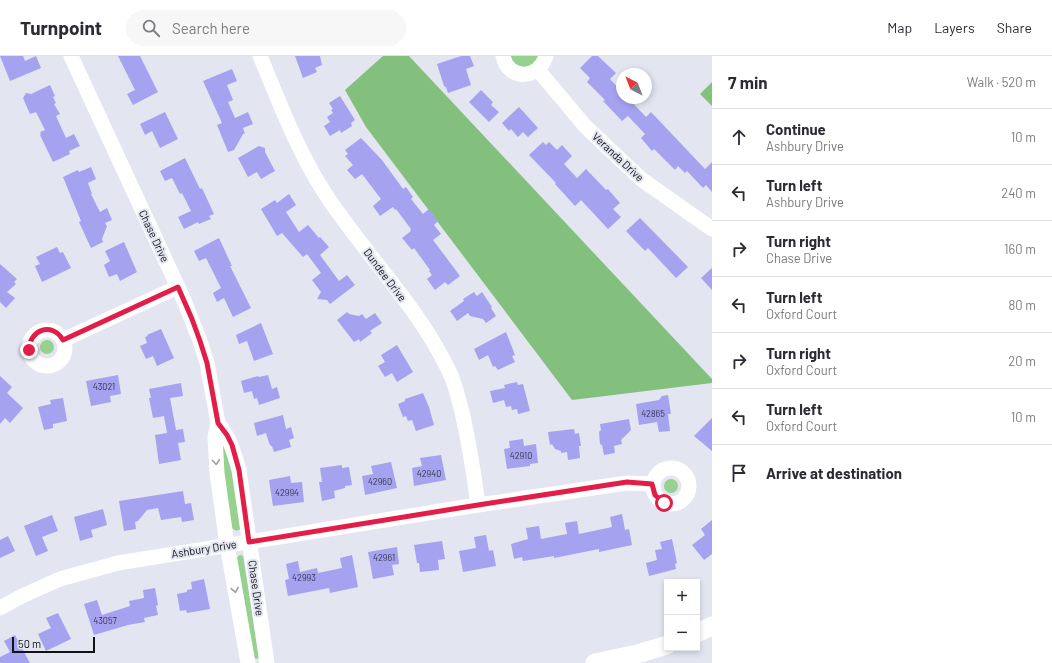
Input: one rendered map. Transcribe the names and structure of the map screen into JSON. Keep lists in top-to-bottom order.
{
  "streets": {
    "street": [
      "Veranda Drive",
      "Chase Drive",
      "Dundee Drive",
      "Ashbury Drive"
    ]
  },
  "crossings": [
    ["Chase Drive", "Ashbury Drive"],
    ["Dundee Drive", "Ashbury Drive"]
  ],
  "house_numbers": [
    "43021",
    "42865",
    "42910",
    "42940",
    "42960",
    "42994",
    "42961",
    "42993",
    "43057"
  ],
  "scale_bar": "50 m",
  "north": "top left",
  "page": {
    "header": "Turnpoint",
    "search": "Search here",
    "nav": ["Map", "Layers", "Share"],
    "heading": ["7 min", "Walk · 520 m"],
    "list": [
      ["Continue", "Ashbury Drive", "10 m"],
      ["Turn left", "Ashbury Drive", "240 m"],
      ["Turn right", "Chase Drive", "160 m"],
      ["Turn left", "Oxford Court", "80 m"],
      ["Turn right", "Oxford Court", "20 m"],
      ["Turn left", "Oxford Court", "10 m"],
      "Arrive at destination"
    ],
    "map_buttons": ["+", "−"],
    "scale": "50 m"
  }
}
